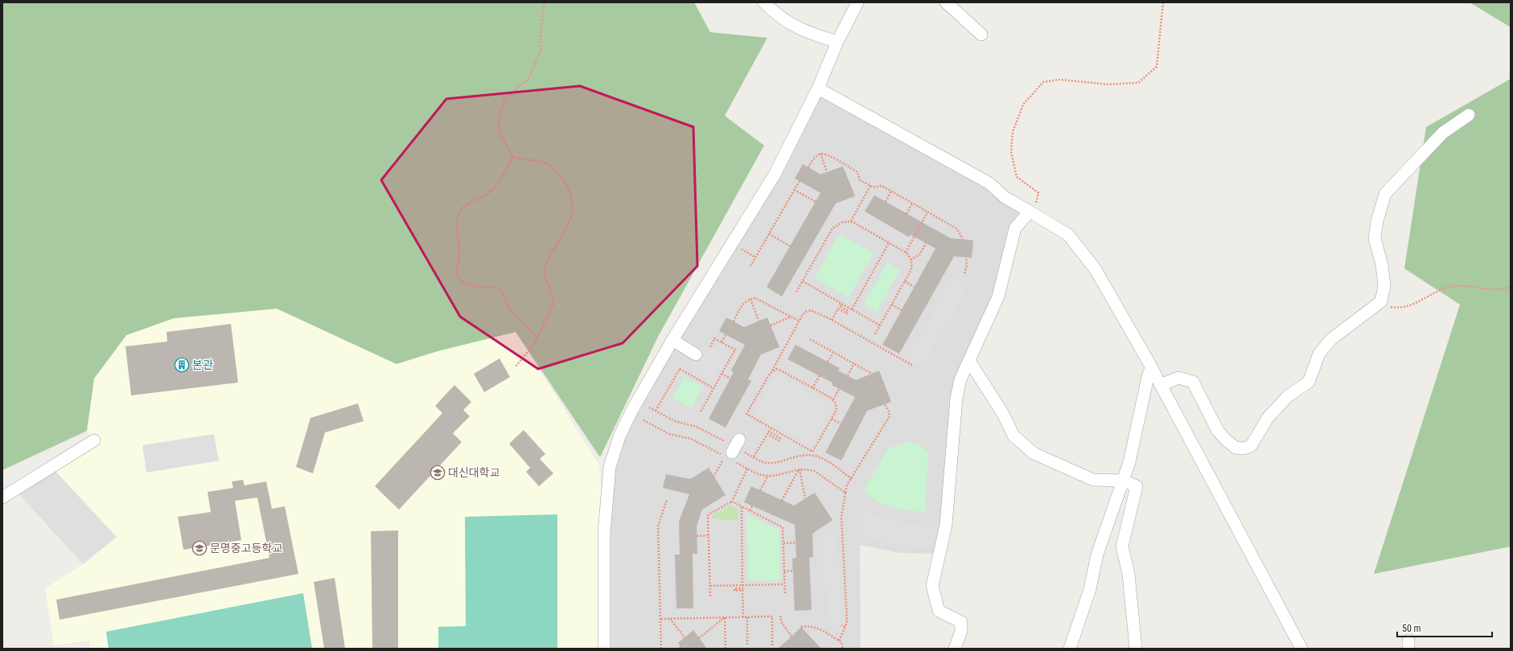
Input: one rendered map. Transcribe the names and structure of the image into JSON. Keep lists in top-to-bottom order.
{
  "places": {
    "building": ["본관"],
    "school or university": ["대신대학교", "문명중고등학교"]
  },
  "scale_bar": "50 m"
}
